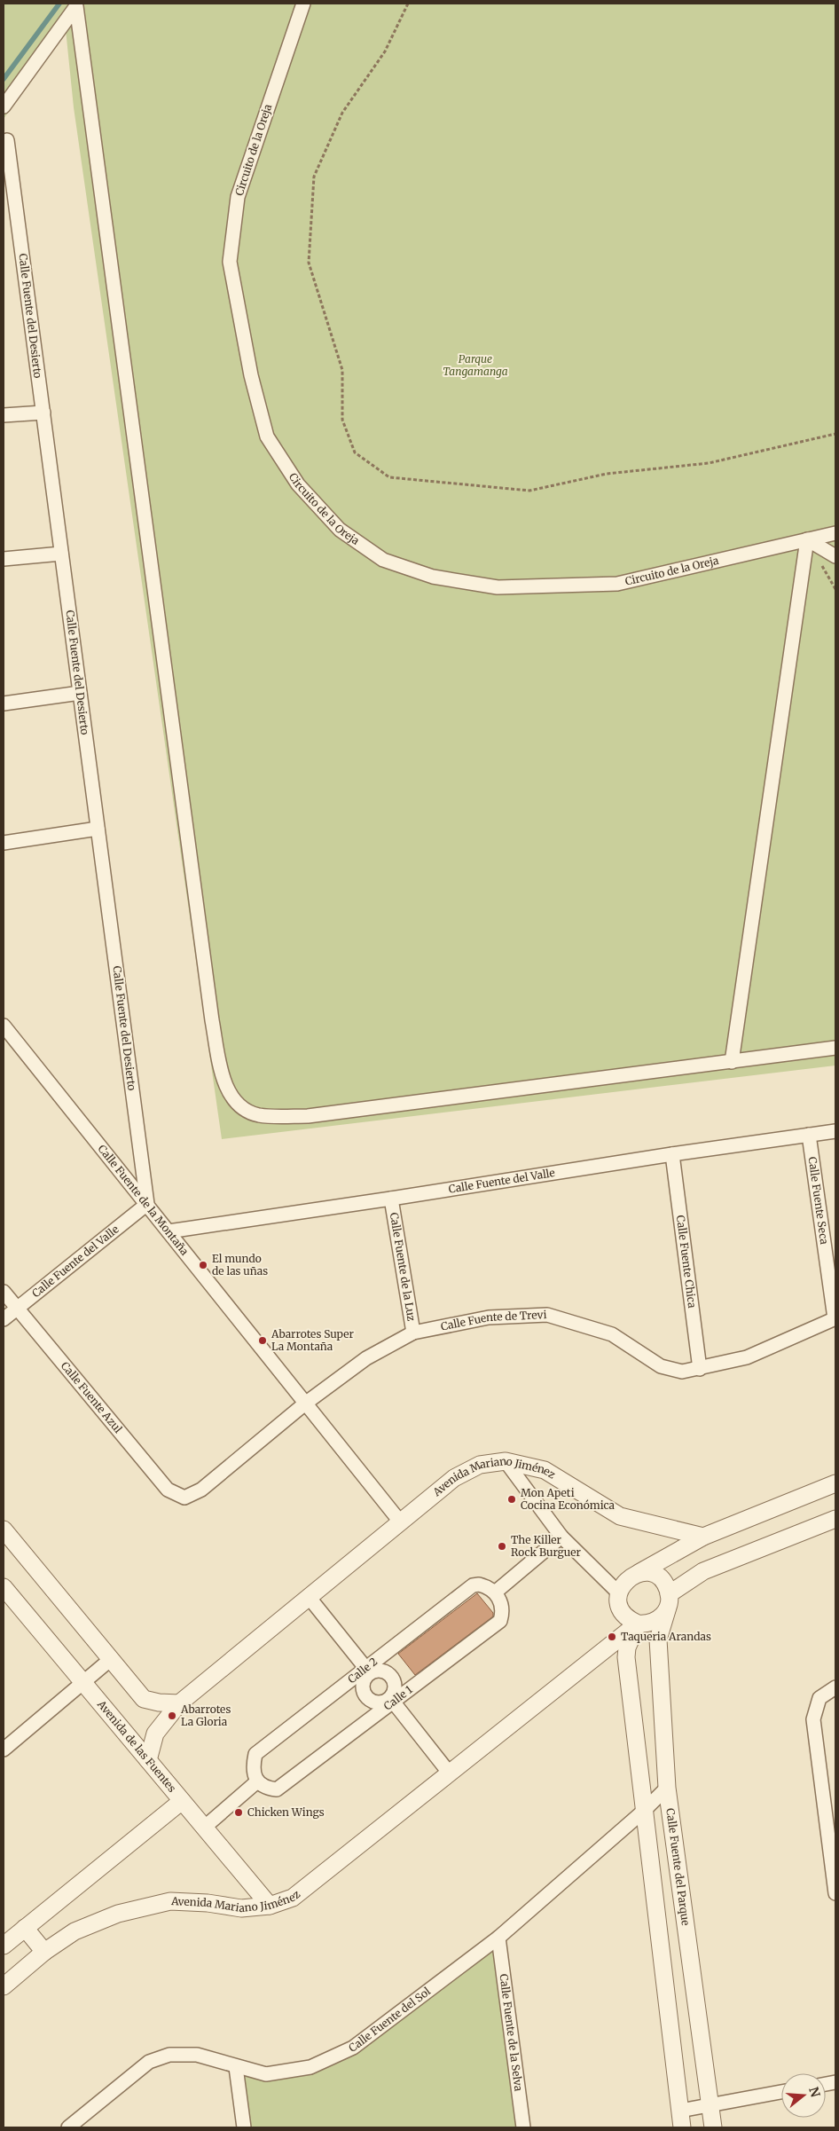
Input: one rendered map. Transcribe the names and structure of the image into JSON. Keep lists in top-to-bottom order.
{
  "streets": {
    "street": [
      "Circuito de la Oreja",
      "Calle Fuente del Desierto",
      "Calle Fuente del Valle",
      "Calle Fuente de la Montaña",
      "Calle Fuente Seca",
      "Calle Fuente Chica",
      "Calle Fuente de la Luz",
      "Calle Fuente de Trevi",
      "Calle Fuente Azul",
      "Avenida Mariano Jiménez",
      "Calle 2",
      "Calle 1",
      "Avenida de las Fuentes",
      "Calle Fuente del Parque",
      "Calle Fuente del Sol",
      "Calle Fuente de la Selva"
    ]
  },
  "crossings": [
    ["Calle Fuente del Desierto", "Calle Fuente del Valle"],
    ["Calle Fuente del Desierto", "Calle Fuente de la Montaña"],
    ["Calle Fuente del Valle", "Calle Fuente de la Montaña"],
    ["Calle Fuente del Valle", "Calle Fuente Seca"],
    ["Calle Fuente del Valle", "Calle Fuente Chica"],
    ["Calle Fuente del Valle", "Calle Fuente de la Luz"],
    ["Calle Fuente del Valle", "Calle Fuente Azul"],
    ["Calle Fuente de la Montaña", "Calle Fuente de Trevi"],
    ["Calle Fuente de la Montaña", "Avenida Mariano Jiménez"],
    ["Calle Fuente Seca", "Calle Fuente de Trevi"],
    ["Calle Fuente Chica", "Calle Fuente de Trevi"],
    ["Calle Fuente de la Luz", "Calle Fuente de Trevi"],
    ["Calle Fuente de Trevi", "Calle Fuente Azul"],
    ["Avenida Mariano Jiménez", "Avenida de las Fuentes"],
    ["Avenida Mariano Jiménez", "Calle Fuente del Parque"],
    ["Calle 2", "Calle 1"],
    ["Calle Fuente del Parque", "Calle Fuente del Sol"],
    ["Calle Fuente del Sol", "Calle Fuente de la Selva"]
  ],
  "parks": ["Parque Tangamanga"],
  "places": [
    "El mundo de las uñas",
    "Abarrotes Super La Montaña",
    "Mon Apeti Cocina Económica",
    "The Killer Rock Burguer",
    "Taqueria Arandas",
    "Abarrotes La Gloria",
    "Chicken Wings"
  ],
  "north": "right"
}
